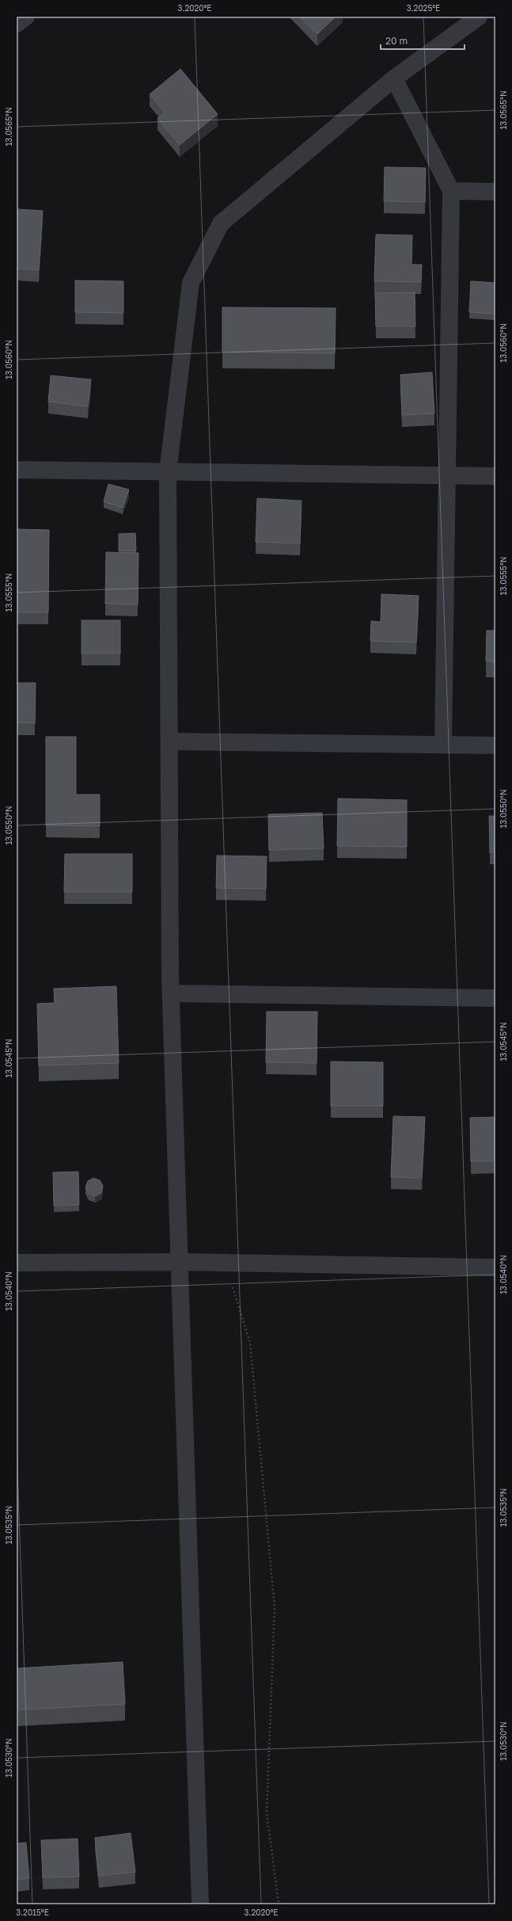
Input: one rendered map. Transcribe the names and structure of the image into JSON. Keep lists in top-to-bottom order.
{
  "scale_bar": "20 m",
  "coordinates": [
    "3.2020°E",
    "3.2025°E",
    "13.0565°N",
    "13.0560°N",
    "13.0555°N",
    "13.0550°N",
    "13.0545°N",
    "13.0540°N",
    "13.0535°N",
    "13.0530°N",
    "3.2015°E"
  ]
}
